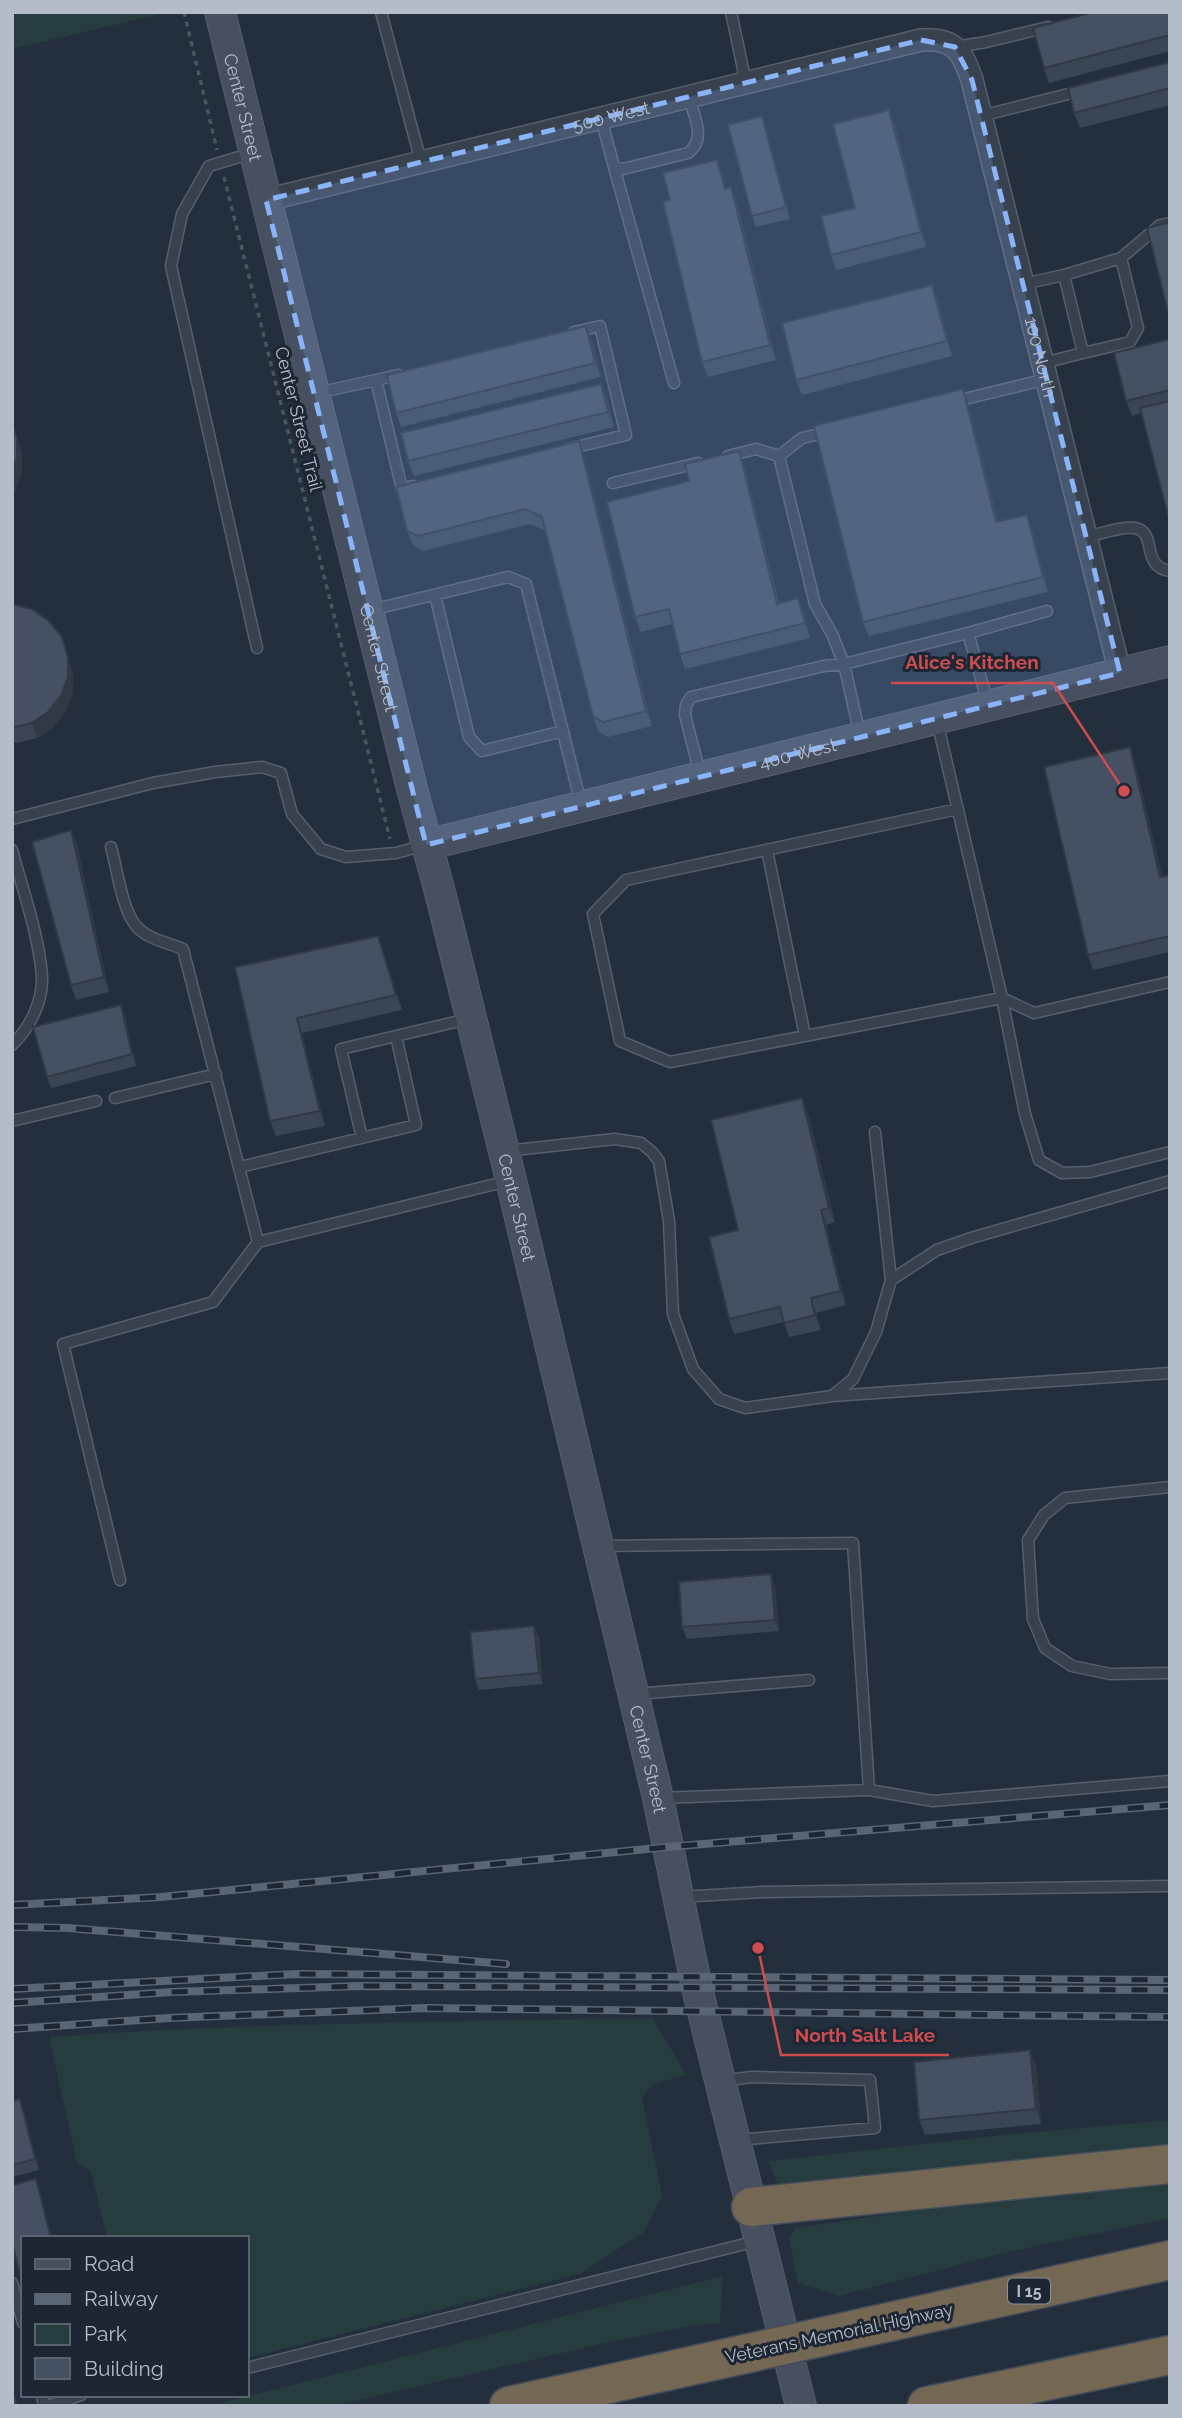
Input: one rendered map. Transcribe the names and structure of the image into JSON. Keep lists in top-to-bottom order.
{
  "streets": {
    "highway": ["I 15", "Veterans Memorial Highway"],
    "main road": ["Center Street", "400 West"],
    "street": ["500 West", "100 North"],
    "path": ["Center Street Trail"]
  },
  "crossings": [
    ["Center Street", "500 West"],
    ["Center Street", "400 West"],
    ["500 West", "100 North"],
    ["100 North", "400 West"]
  ],
  "places": ["Alice's Kitchen", "North Salt Lake"],
  "legend": [
    "Road",
    "Railway",
    "Park",
    "Building"
  ]
}
